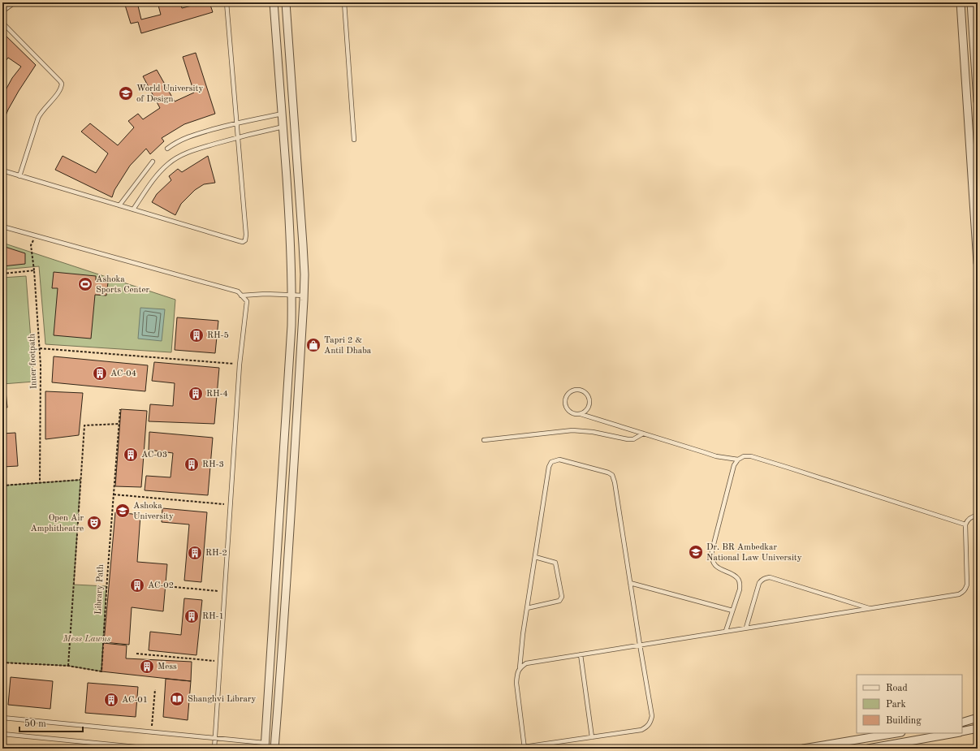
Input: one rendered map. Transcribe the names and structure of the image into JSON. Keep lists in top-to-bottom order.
{
  "streets": {
    "path": ["Inner footpath", "Library Path"]
  },
  "parks": ["Mess Lawns"],
  "places": {
    "school or university": ["World University of Design", "Ashoka University", "Dr. BR Ambedkar National Law University"],
    "sports": ["Ashoka Sports Center"],
    "building": [
      "RH-5",
      "AC-04",
      "RH-4",
      "AC-03",
      "RH-3",
      "RH-2",
      "AC-02",
      "RH-1",
      "Mess",
      "AC-01"
    ],
    "shop": ["Tapri 2 & Antil Dhaba"],
    "theatre": ["Open Air Amphitheatre"],
    "library": ["Shanghvi Library"]
  },
  "legend": ["Road", "Park", "Building"],
  "scale_bar": "50 m"
}
